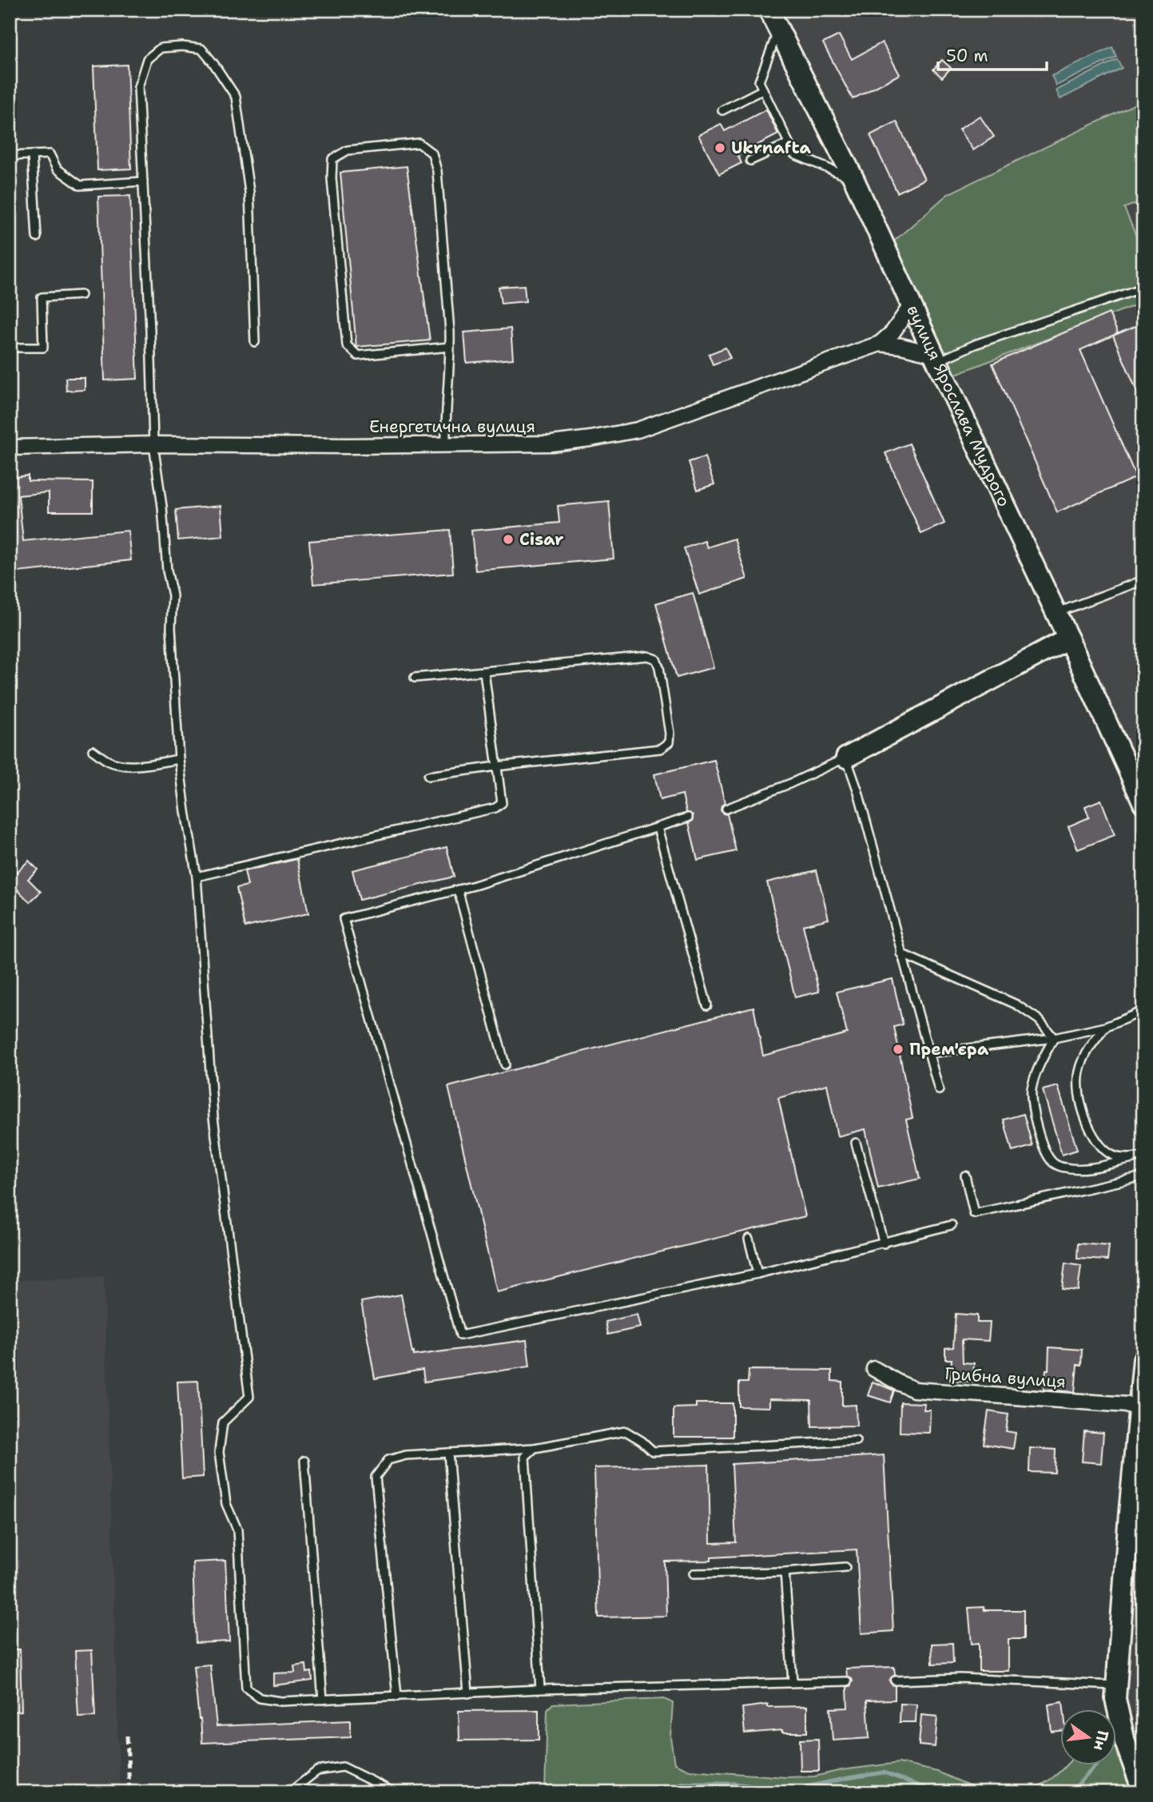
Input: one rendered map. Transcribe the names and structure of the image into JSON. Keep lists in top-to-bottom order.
{
  "streets": {
    "main road": ["вулиця Ярослава Мудрого"],
    "street": ["Енергетична вулиця", "Грибна вулиця"]
  },
  "crossings": [
    ["вулиця Ярослава Мудрого", "Енергетична вулиця"]
  ],
  "places": ["Ukrnafta", "Cisar", "Прем'єра"],
  "scale_bar": "50 m",
  "north": "right"
}
